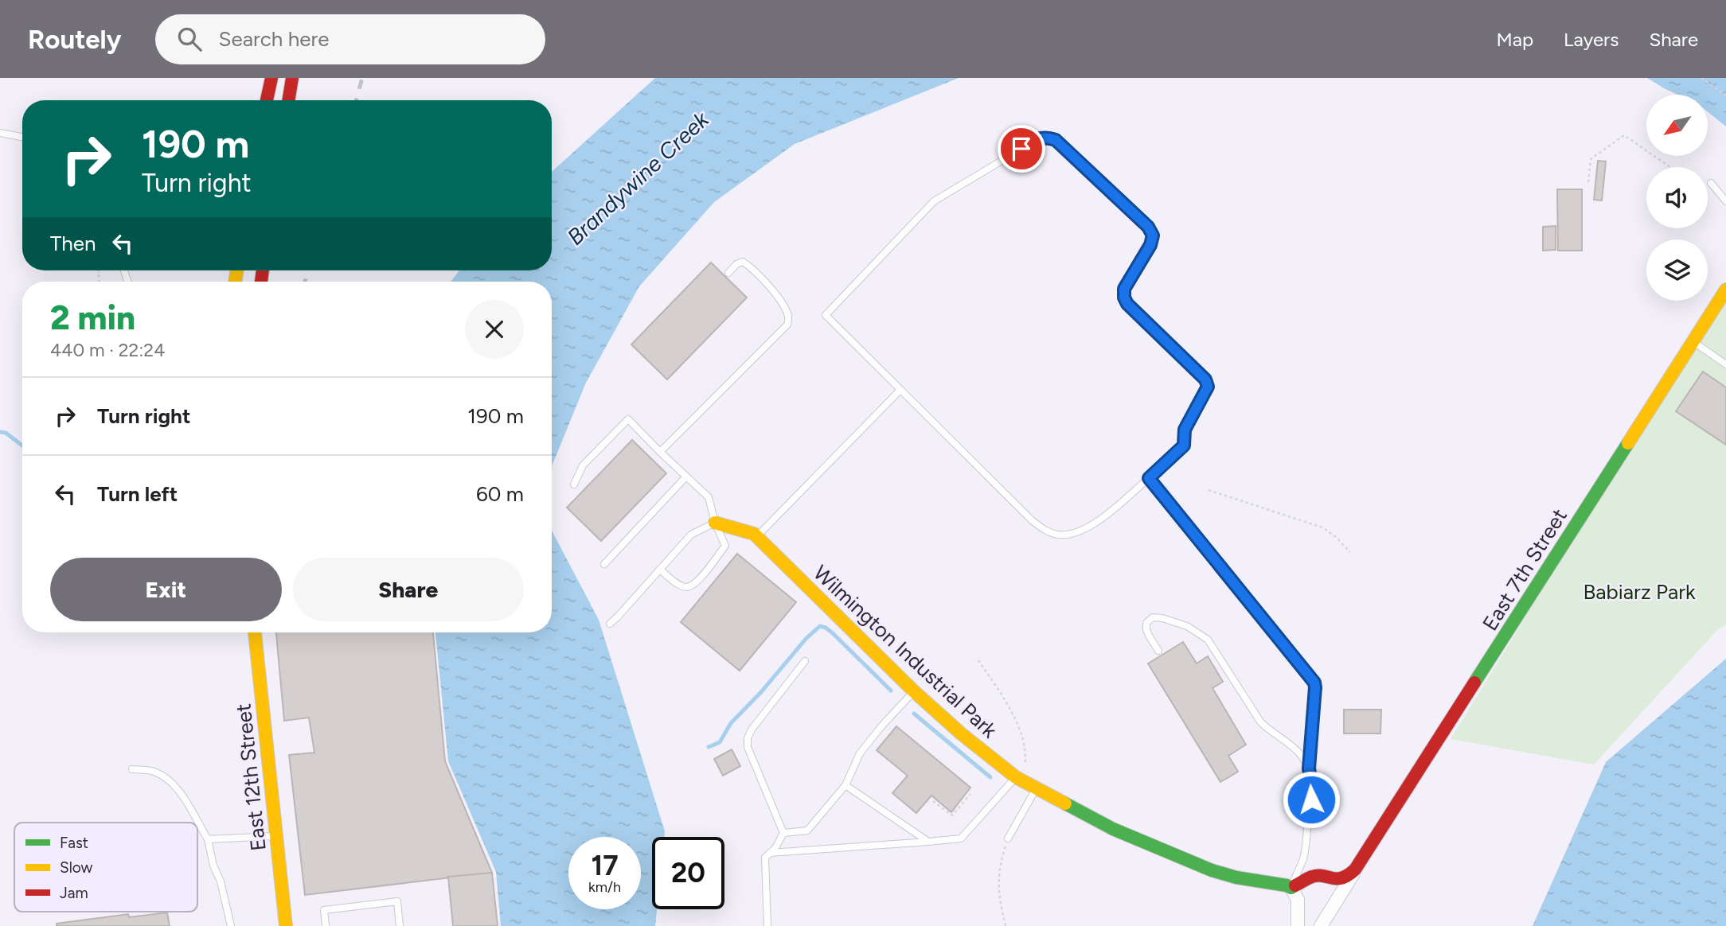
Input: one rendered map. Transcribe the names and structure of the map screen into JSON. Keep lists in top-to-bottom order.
{
  "streets": {
    "street": ["East 7th Street", "Wilmington Industrial Park", "East 12th Street"]
  },
  "water": ["Brandywine Creek"],
  "parks": ["Babiarz Park"],
  "legend": ["Fast", "Slow", "Jam"],
  "north": "bottom left",
  "page": {
    "header": "Routely",
    "search": "Search here",
    "nav": ["Map", "Layers", "Share"],
    "turn": ["190 m", "Turn right"],
    "then": "Then",
    "heading": ["2 min", "440 m · 22:24"],
    "list": [
      {
        "name": "Turn right",
        "value": "190 m"
      },
      {
        "name": "Turn left",
        "value": "60 m"
      }
    ],
    "buttons": ["Exit", "Share"],
    "speed": "17 km/h",
    "limit": "20"
  }
}
